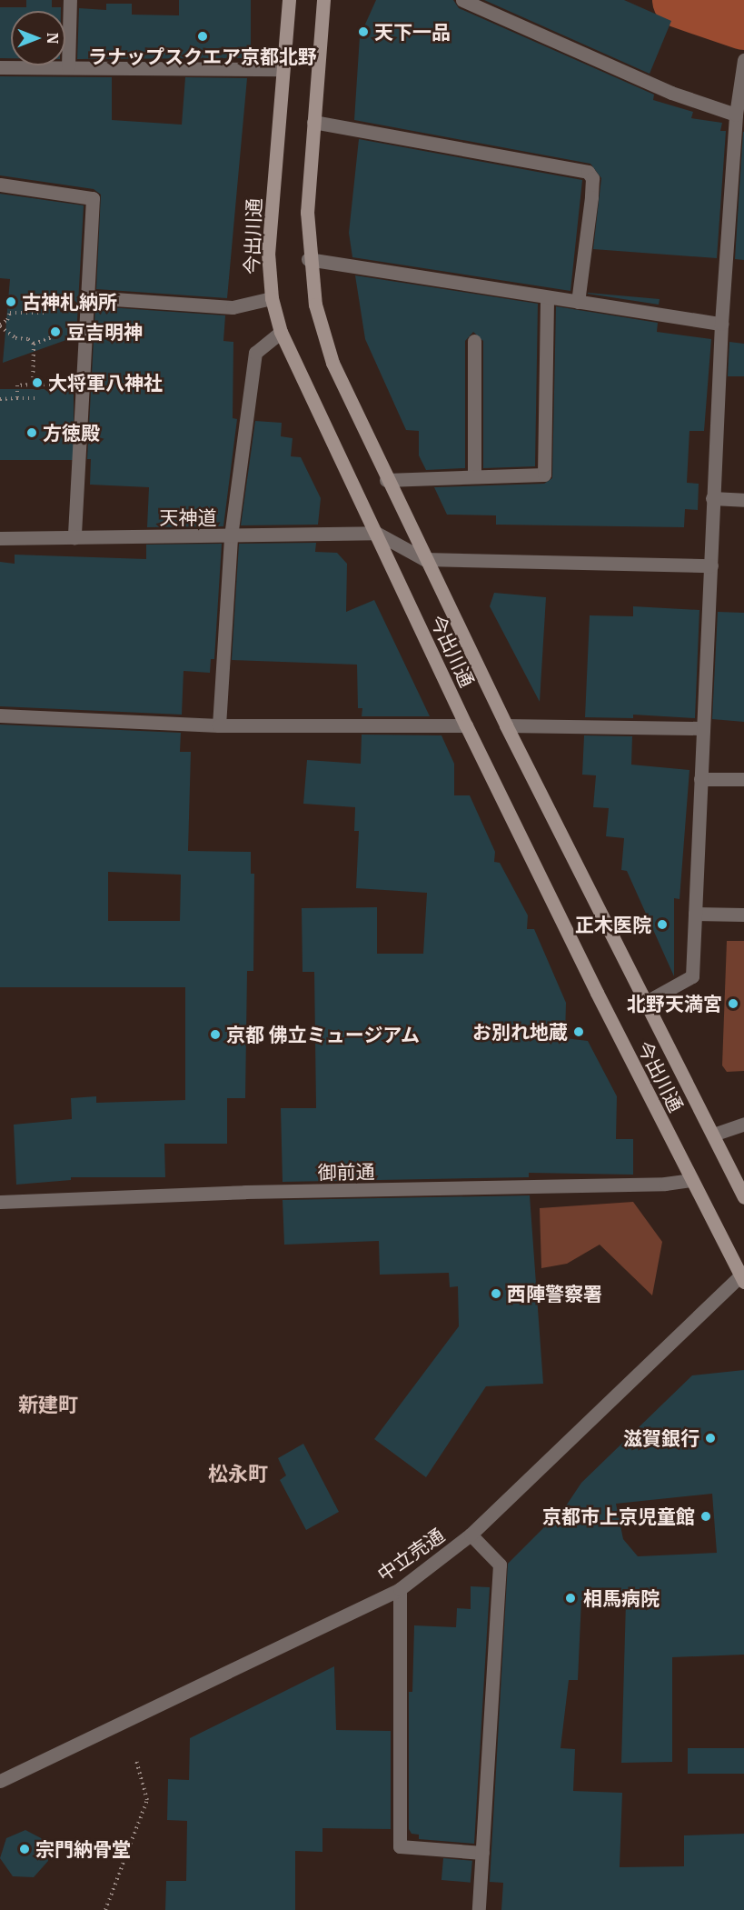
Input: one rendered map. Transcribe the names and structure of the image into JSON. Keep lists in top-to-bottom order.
{
  "streets": {
    "main road": ["今出川通"],
    "street": ["天神道", "御前通", "中立売通"]
  },
  "crossings": [
    ["今出川通", "天神道"],
    ["今出川通", "御前通"],
    ["今出川通", "中立売通"]
  ],
  "districts": ["新建町", "松永町"],
  "places": [
    "天下一品",
    "ラナップスクエア京都北野",
    "古神札納所",
    "豆吉明神",
    "大将軍八神社",
    "方徳殿",
    "正木医院",
    "北野天満宮",
    "お別れ地蔵",
    "京都 佛立ミュージアム",
    "西陣警察署",
    "滋賀銀行",
    "京都市上京児童館",
    "相馬病院",
    "宗門納骨堂"
  ],
  "north": "right"
}
